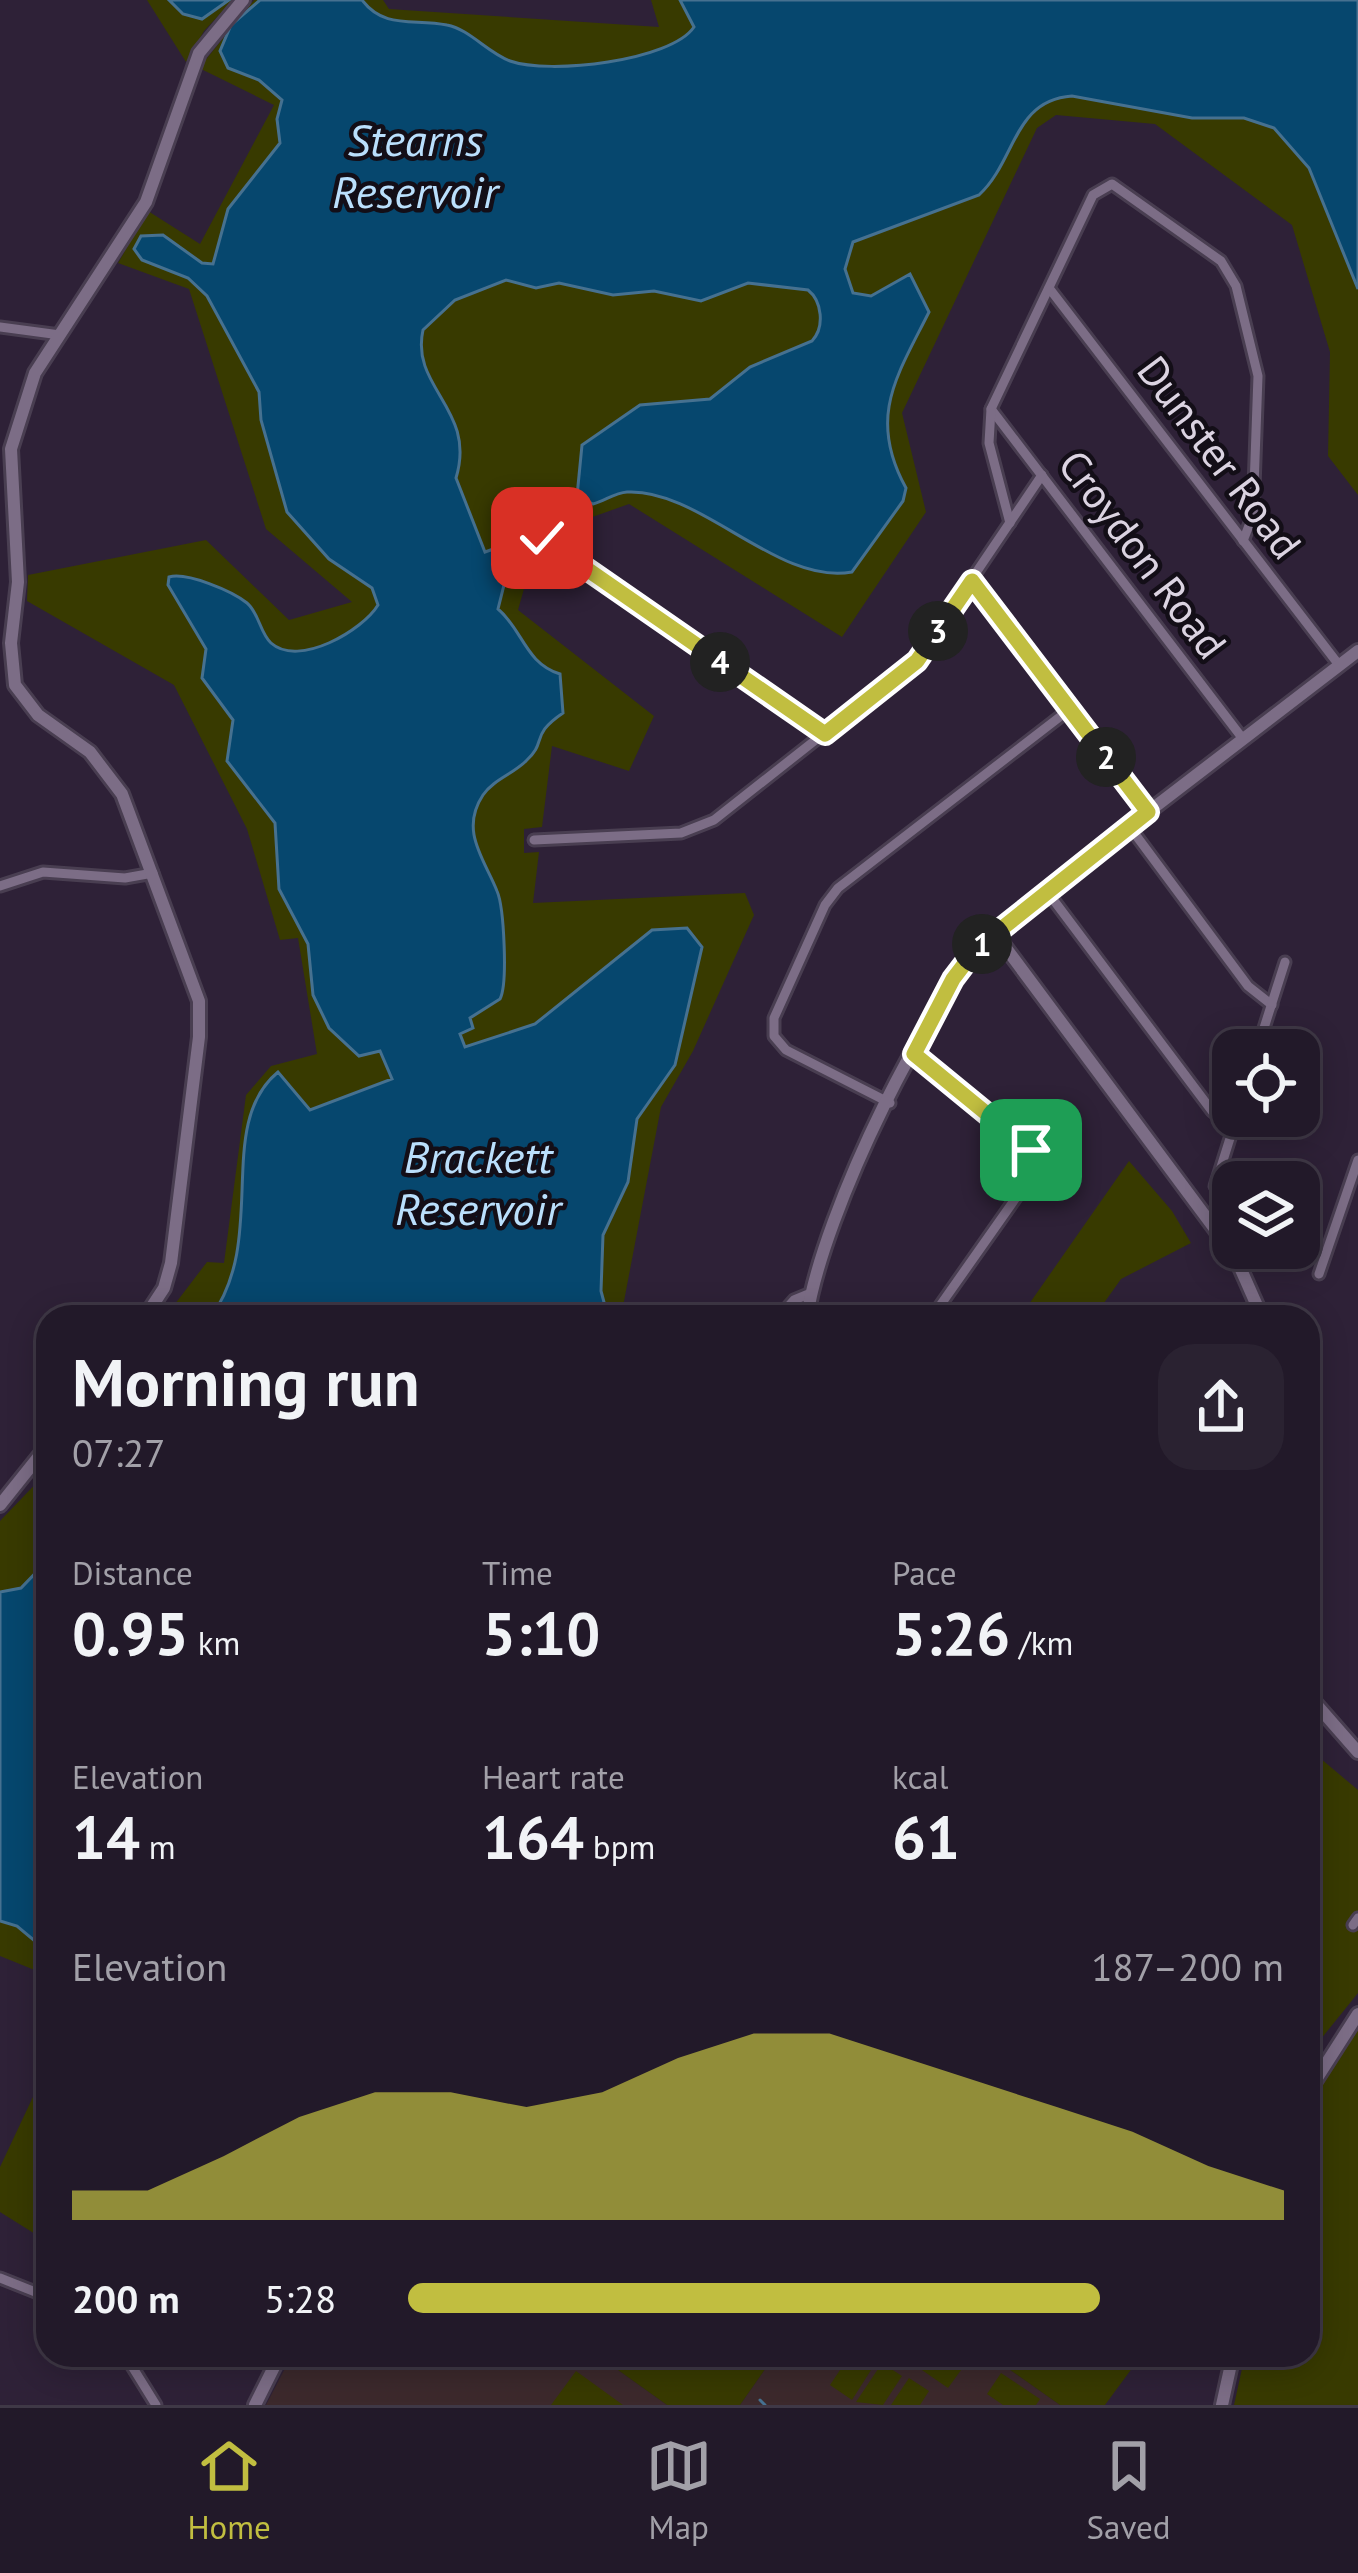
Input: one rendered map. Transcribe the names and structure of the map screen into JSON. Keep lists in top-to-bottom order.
{
  "streets": {
    "street": ["Dunster Road", "Croydon Road"]
  },
  "water": ["Stearns Reservoir", "Brackett Reservoir"],
  "page": {
    "pins": [
      "3",
      "4",
      "2",
      "1"
    ],
    "heading": ["Morning run", "07:27"],
    "stats": [
      ["Distance", "0.95 km"],
      ["Time", "5:10"],
      ["Pace", "5:26 /km"],
      ["Elevation", "14 m"],
      ["Heart rate", "164 bpm"],
      ["kcal", "61"]
    ],
    "chart": ["Elevation", "187–200 m"],
    "list": [
      {
        "name": "200 m",
        "note": "5:28"
      }
    ],
    "tabs": ["Home", "Map", "Saved"]
  }
}
